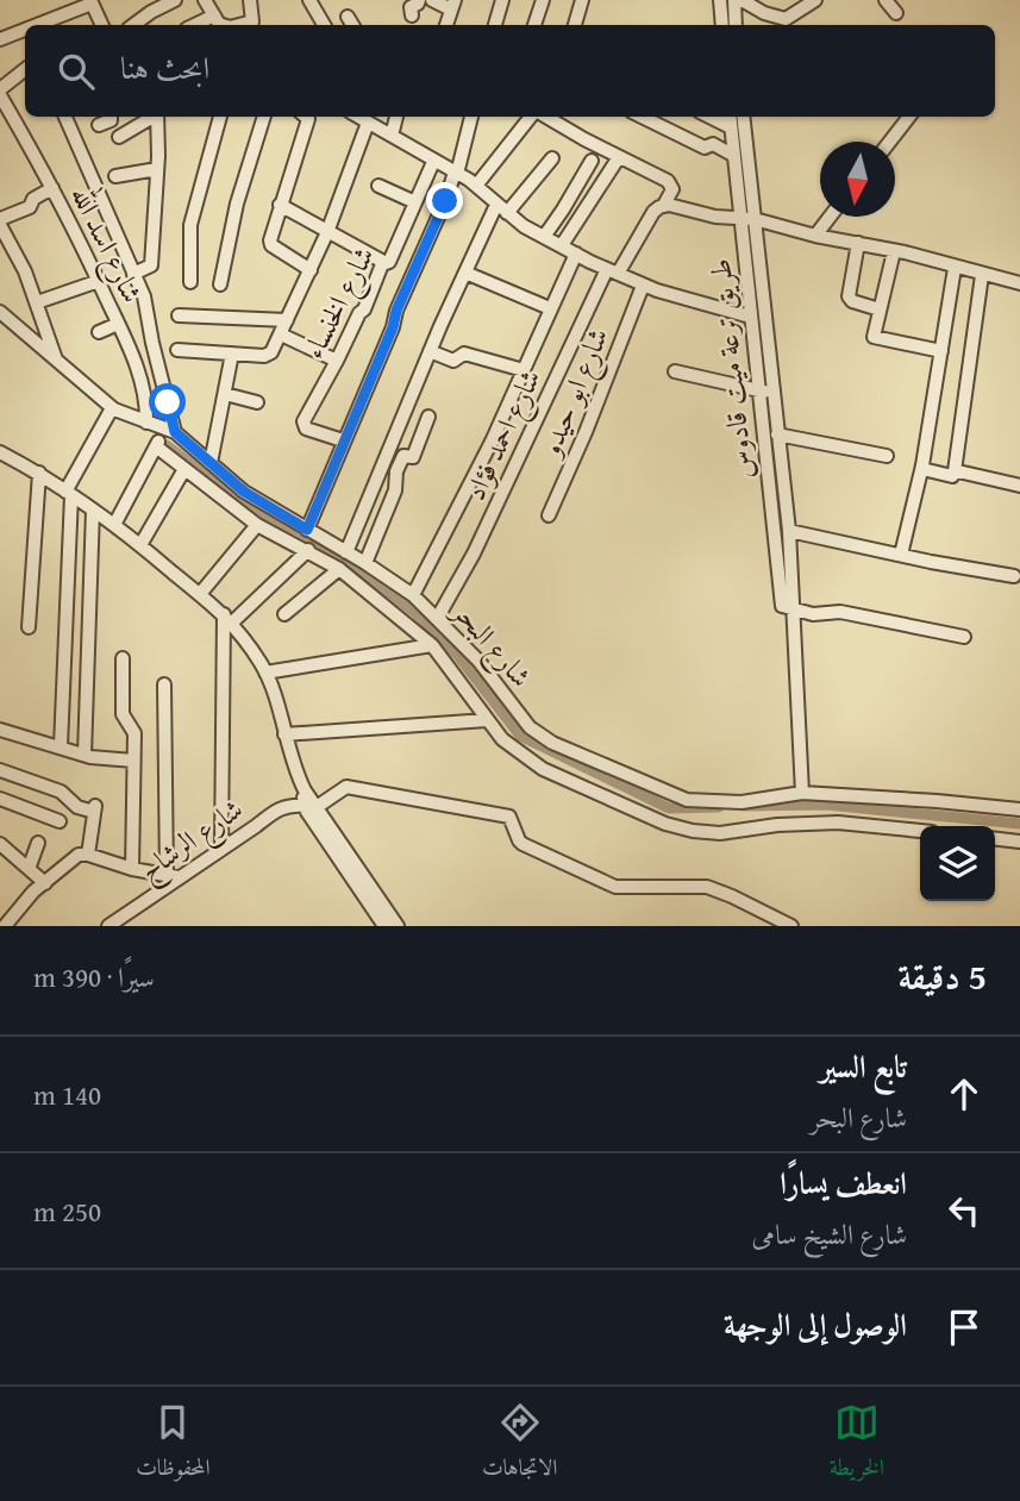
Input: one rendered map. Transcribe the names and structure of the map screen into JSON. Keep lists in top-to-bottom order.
{
  "streets": {
    "street": [
      "شارع اسد الله",
      "شارع الخنساء",
      "طريق ترعة ميت قادوس",
      "شارع ابو حيدو",
      "شارع احمد فؤاد",
      "شارع البحر",
      "شارع الرشاح"
    ]
  },
  "crossings": [
    ["شارع اسد الله", "شارع البحر"],
    ["طريق ترعة ميت قادوس", "شارع البحر"],
    ["شارع احمد فؤاد", "شارع البحر"]
  ],
  "north": "bottom",
  "page": {
    "search": "ابحث هنا",
    "heading": ["5 دقيقة", "سيرًا · 390 m"],
    "list": [
      ["تابع السير", "شارع البحر", "140 m"],
      ["انعطف يسارًا", "شارع الشيخ سامى", "250 m"],
      "الوصول إلى الوجهة"
    ],
    "nav": ["الخريطة", "الاتجاهات", "المحفوظات"]
  }
}
